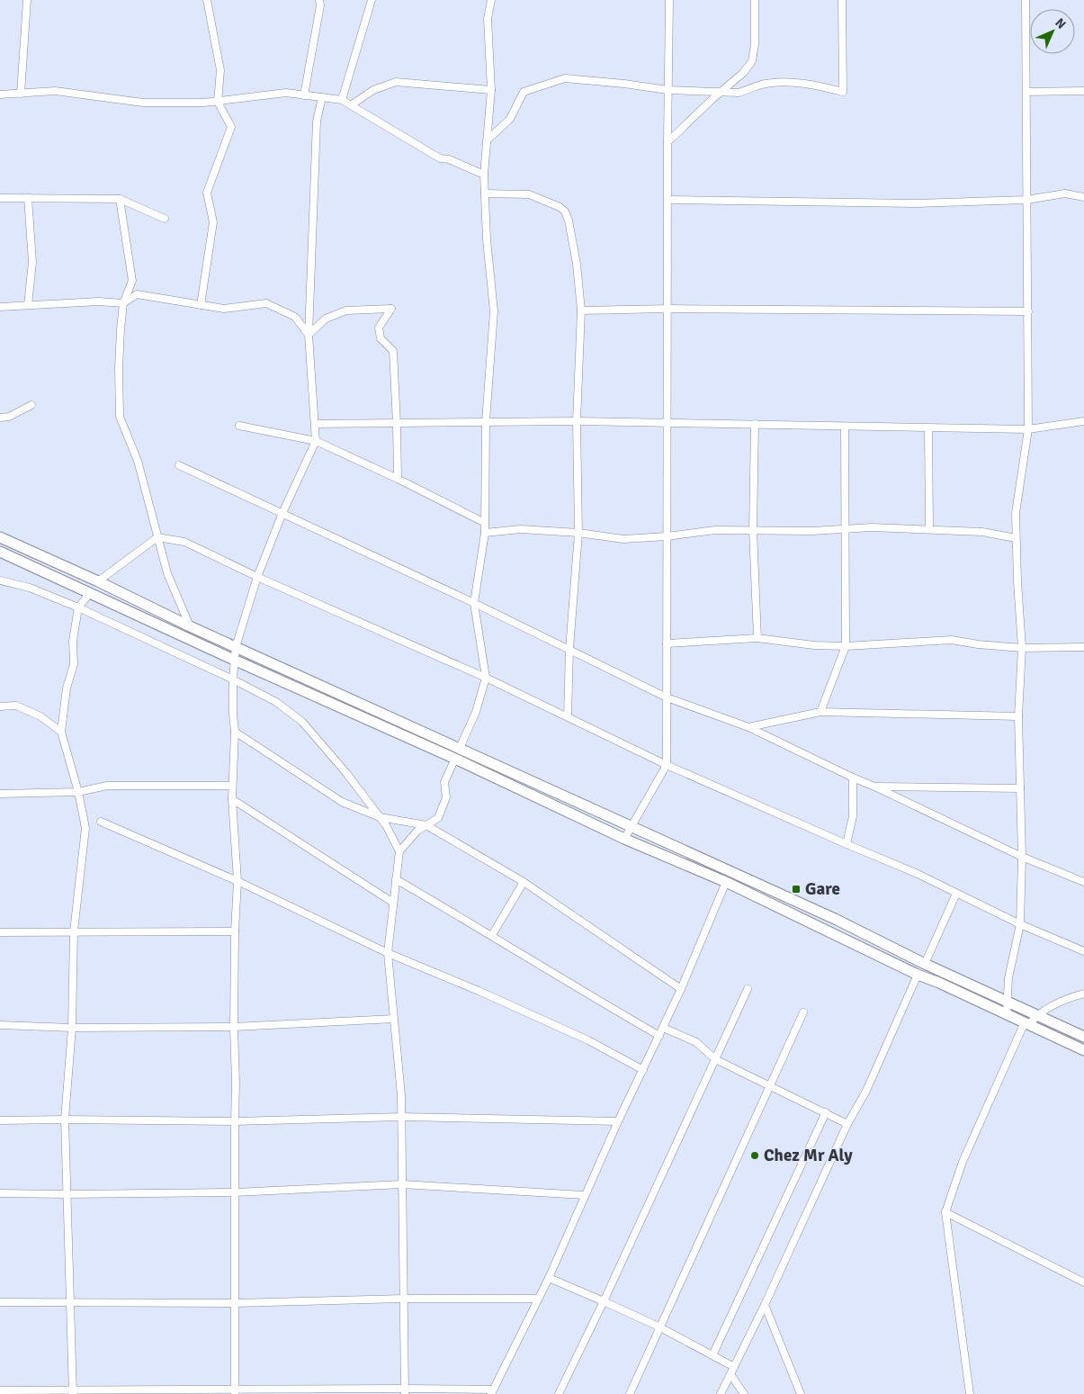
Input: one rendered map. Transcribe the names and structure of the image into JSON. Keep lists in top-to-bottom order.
{
  "places": {
    "transit": ["Gare"],
    "other": ["Chez Mr Aly"]
  },
  "north": "top right"
}
